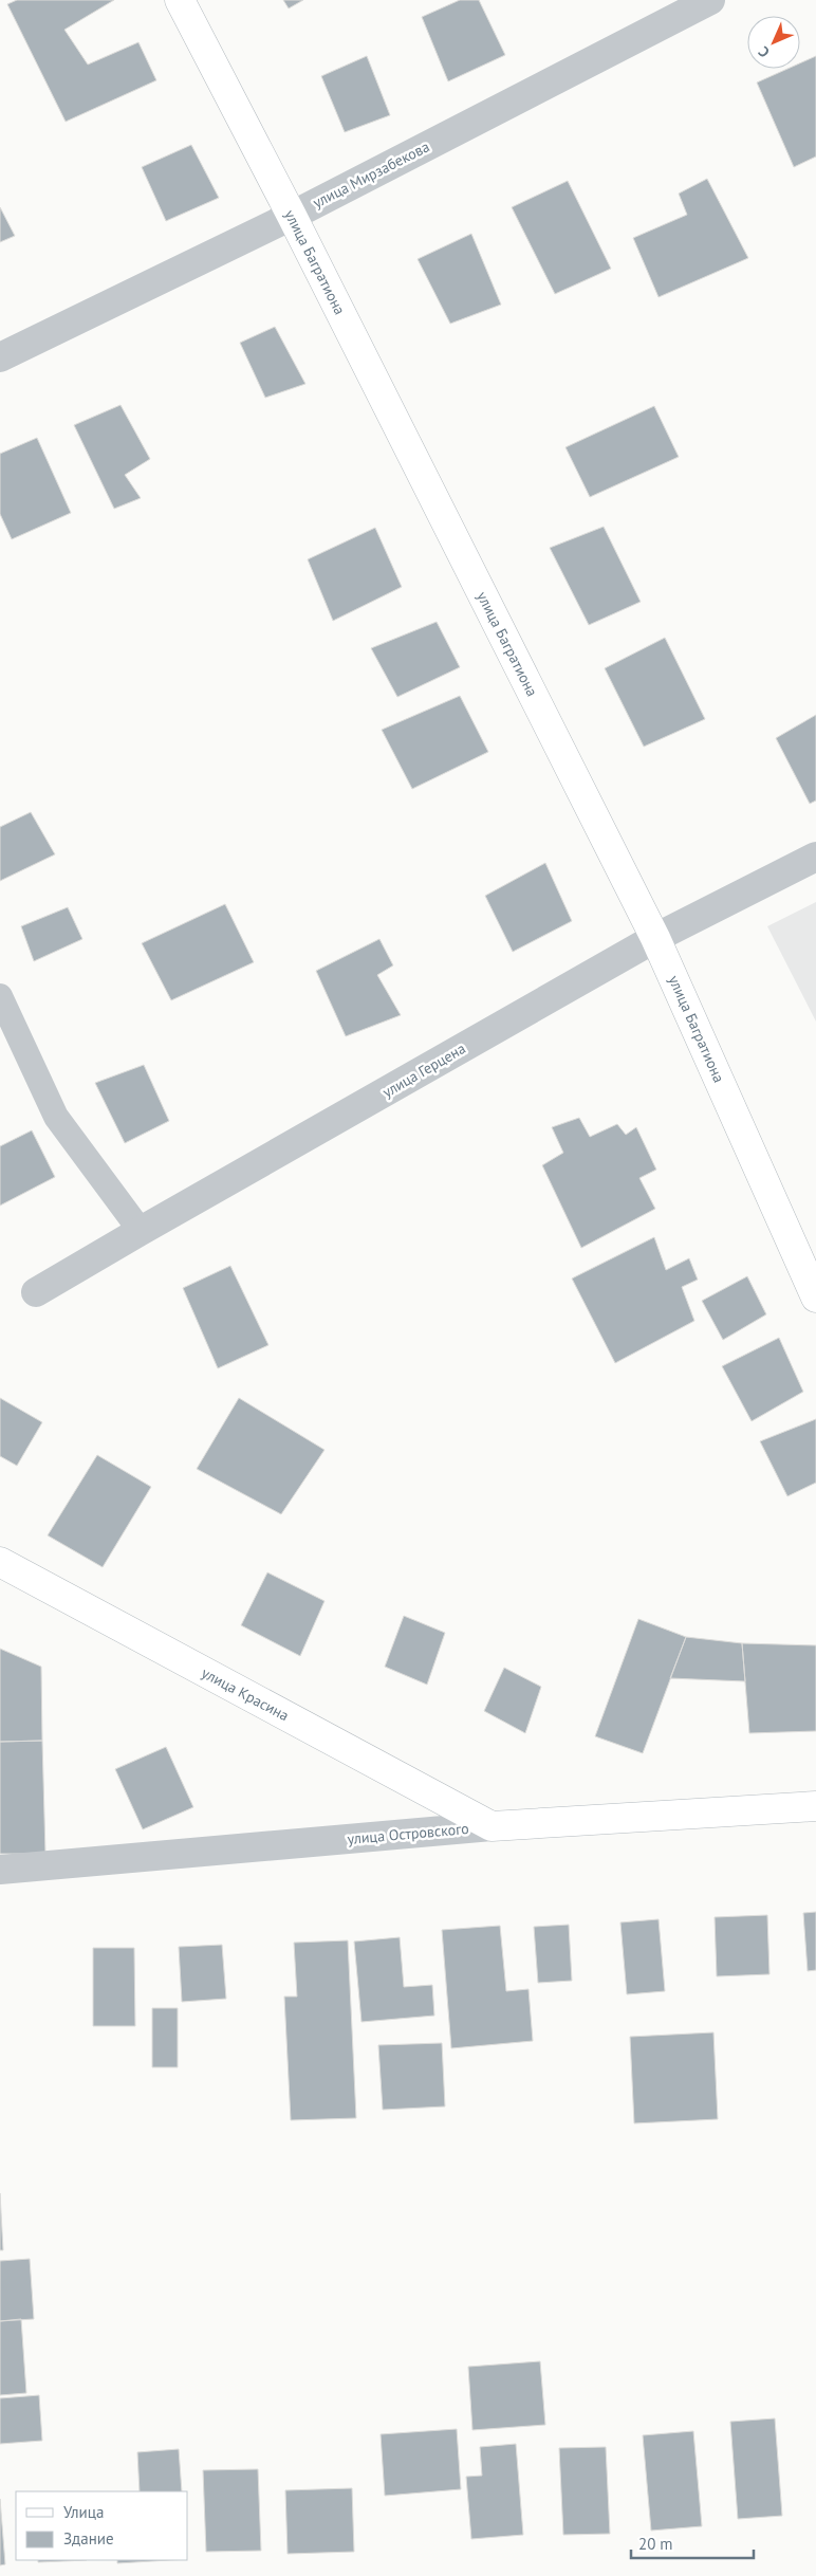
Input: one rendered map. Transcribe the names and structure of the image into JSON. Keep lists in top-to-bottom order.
{
  "streets": {
    "main road": ["улица Багратиона", "улица Красина", "улица Островского"],
    "street": ["улица Мирзабекова", "улица Герцена"]
  },
  "crossings": [
    ["улица Мирзабекова", "улица Багратиона"],
    ["улица Багратиона", "улица Герцена"],
    ["улица Красина", "улица Островского"]
  ],
  "legend": ["Улица", "Здание"],
  "scale_bar": "20 m",
  "north": "bottom left"
}
